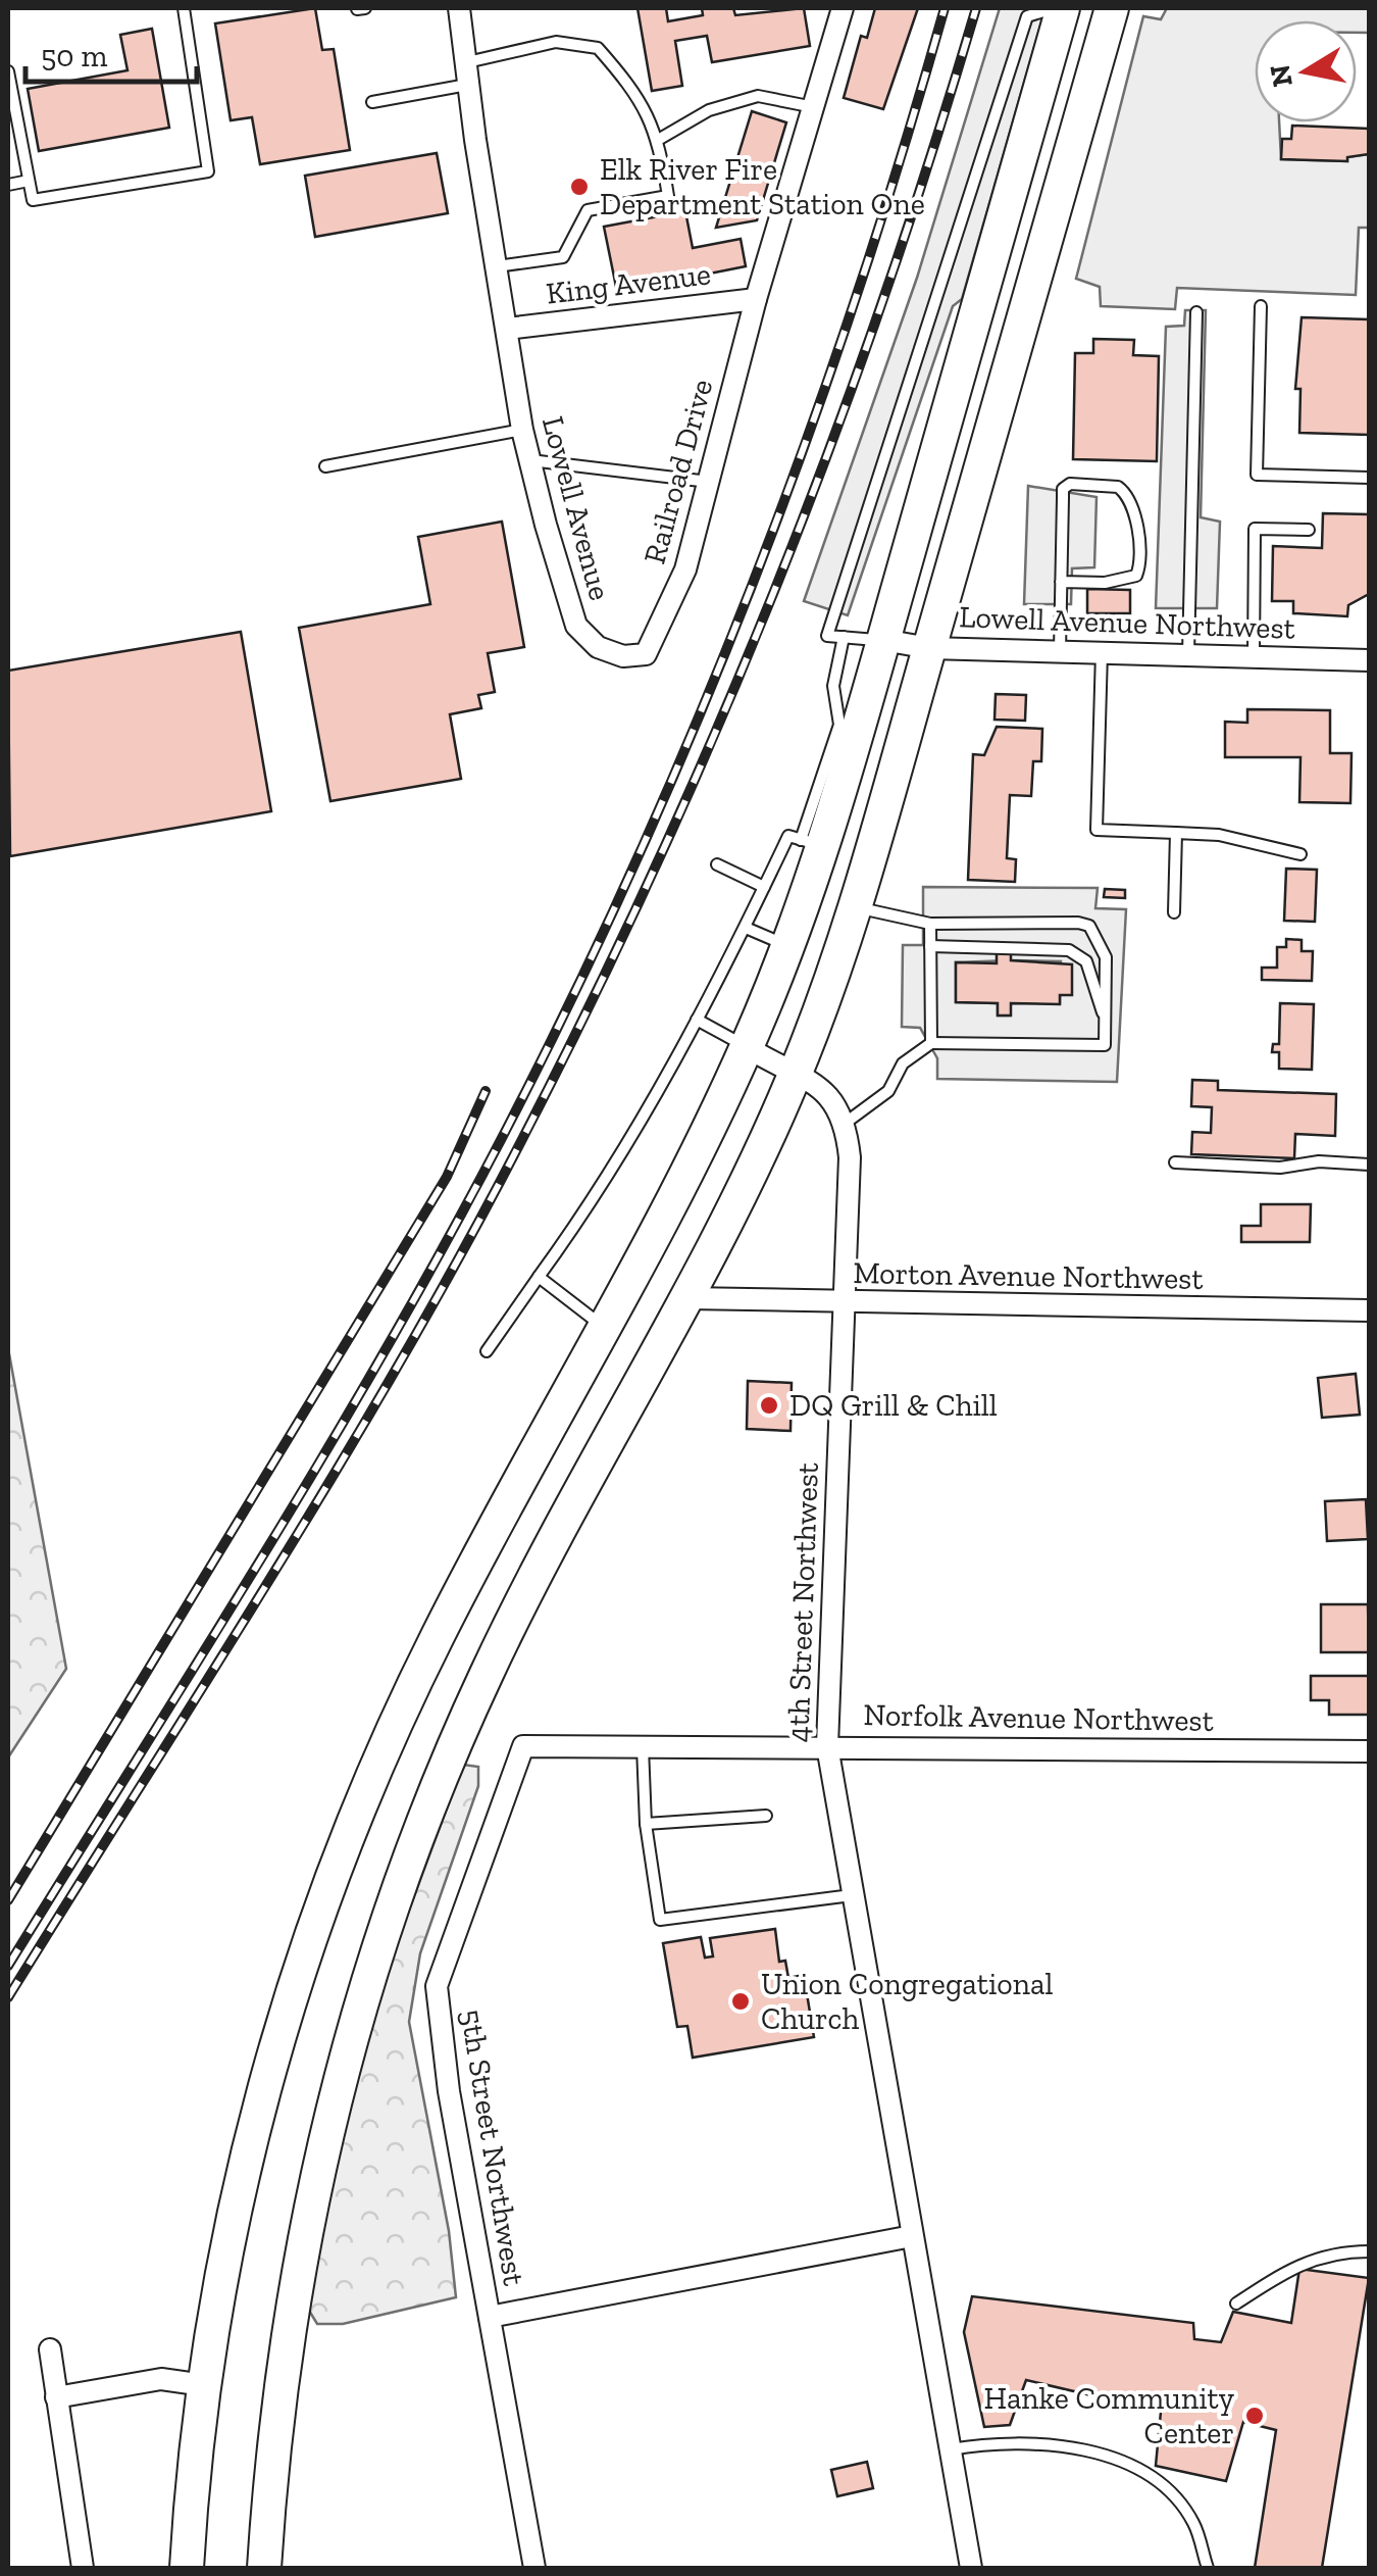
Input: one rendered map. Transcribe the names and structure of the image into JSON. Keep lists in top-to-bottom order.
{
  "streets": {
    "street": [
      "King Avenue",
      "Railroad Drive",
      "Lowell Avenue",
      "Lowell Avenue Northwest",
      "Morton Avenue Northwest",
      "4th Street Northwest",
      "Norfolk Avenue Northwest",
      "5th Street Northwest"
    ]
  },
  "crossings": [
    ["King Avenue", "Railroad Drive"],
    ["King Avenue", "Lowell Avenue"],
    ["Railroad Drive", "Lowell Avenue"],
    ["Morton Avenue Northwest", "4th Street Northwest"],
    ["4th Street Northwest", "Norfolk Avenue Northwest"],
    ["Norfolk Avenue Northwest", "5th Street Northwest"]
  ],
  "places": [
    "Elk River Fire Department Station One",
    "DQ Grill & Chill",
    "Union Congregational Church",
    "Hanke Community Center"
  ],
  "scale_bar": "50 m",
  "north": "left"
}
